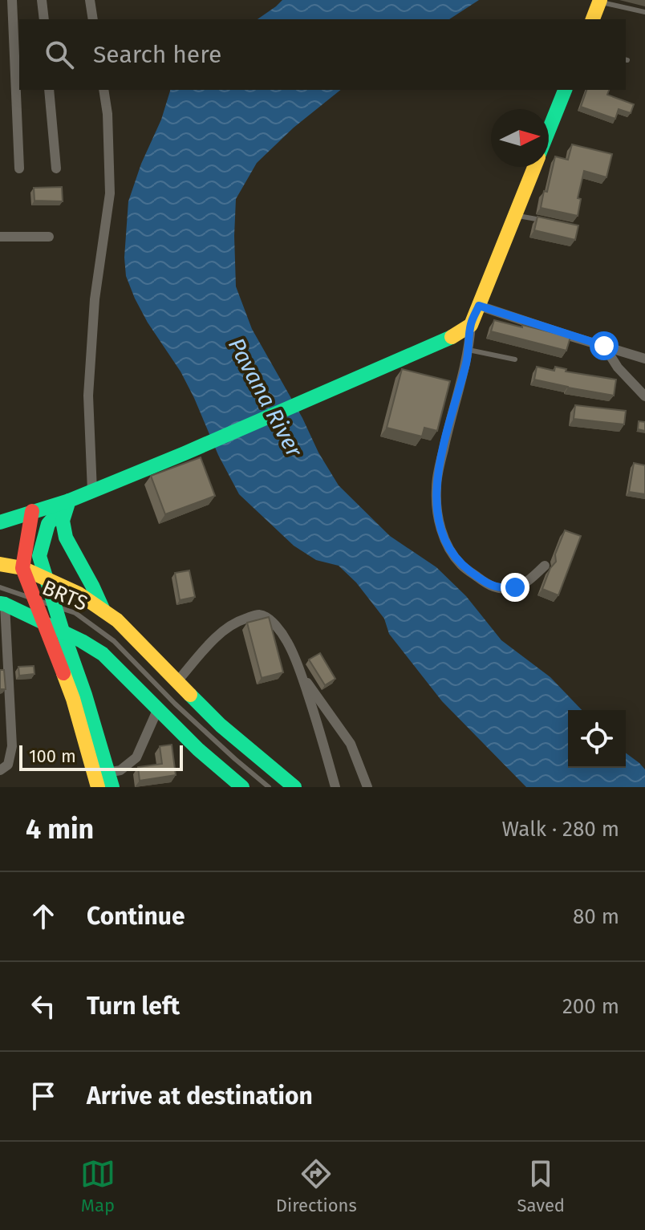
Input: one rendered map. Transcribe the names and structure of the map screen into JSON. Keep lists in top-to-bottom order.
{
  "streets": {
    "lane": ["BRTS"]
  },
  "water": ["Pavana River"],
  "scale_bar": "100 m",
  "north": "right",
  "page": {
    "search": "Search here",
    "scale": "100 m",
    "heading": ["4 min", "Walk · 280 m"],
    "list": [
      ["Continue", "80 m"],
      ["Turn left", "200 m"],
      "Arrive at destination"
    ],
    "nav": ["Map", "Directions", "Saved"]
  }
}
